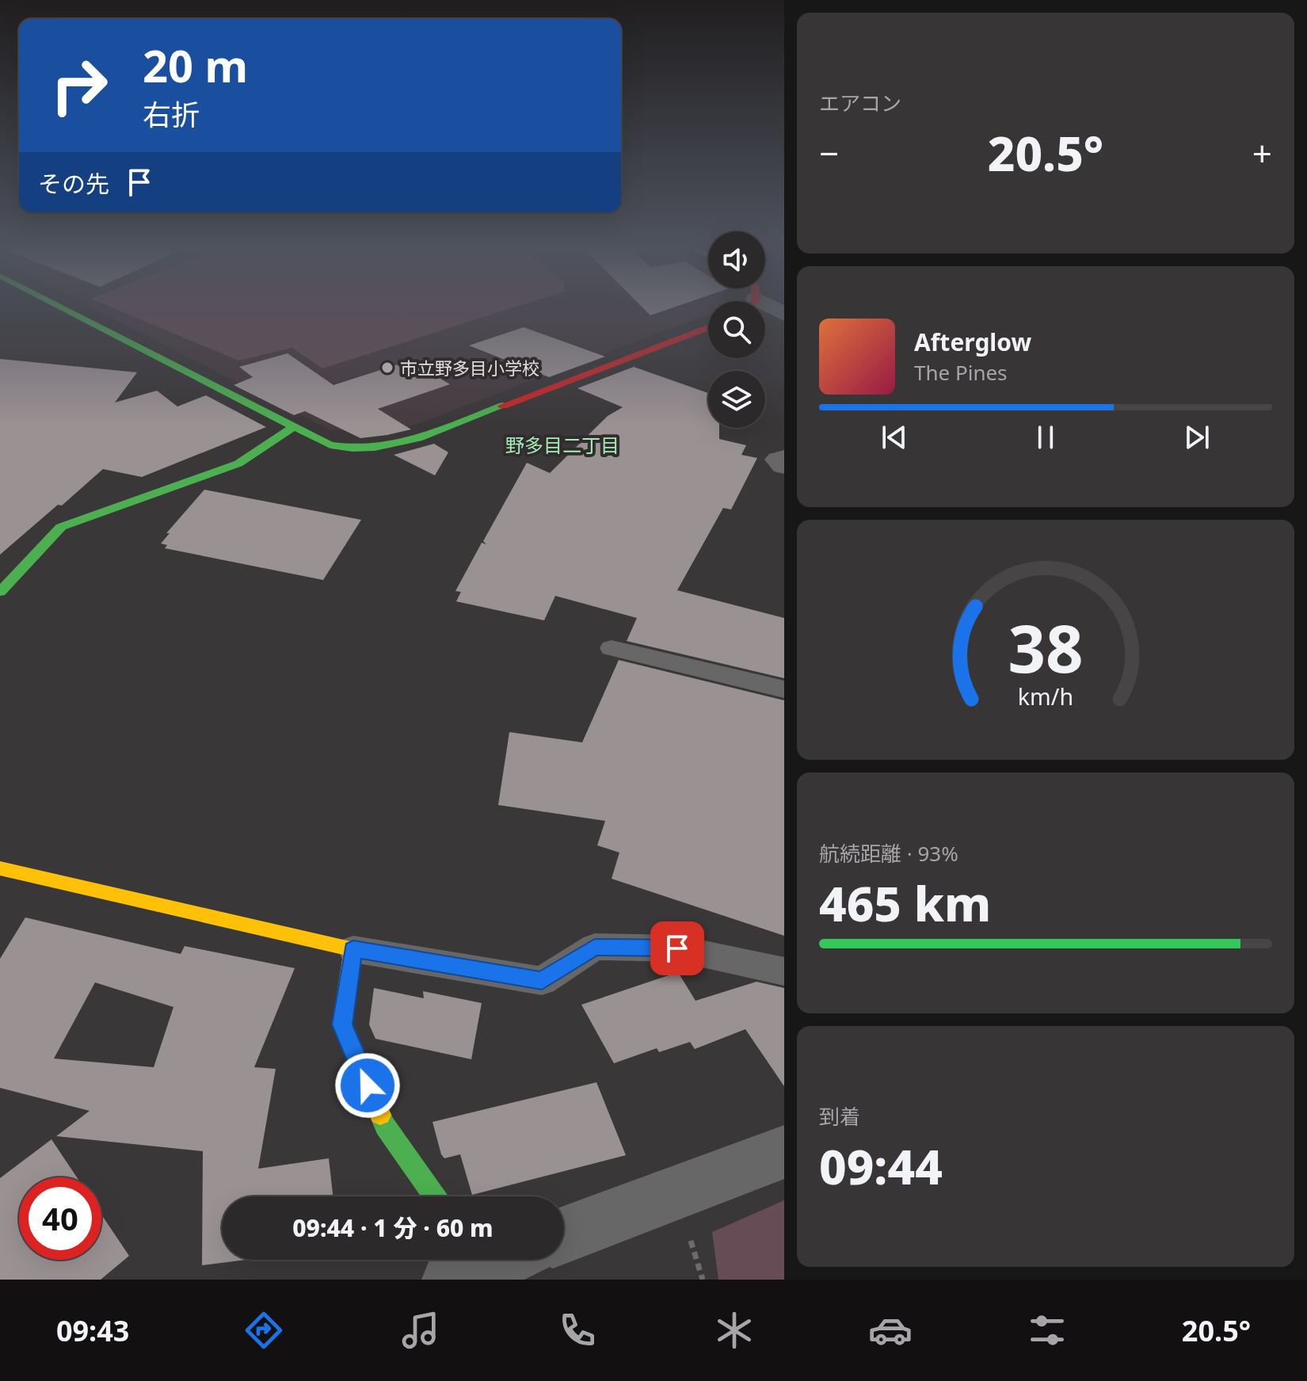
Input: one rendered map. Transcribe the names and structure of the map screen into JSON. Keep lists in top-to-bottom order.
{
  "districts": ["野多目二丁目"],
  "places": ["市立野多目小学校"],
  "page": {
    "tile": [
      "エアコン",
      ["航続距離 · 93%", "465 km"],
      ["到着", "09:44"]
    ],
    "turn": ["20 m", "右折"],
    "heat": ["−", "20.5°", "+"],
    "then": "その先",
    "song": ["Afterglow", "The Pines"],
    "limit": "40",
    "trip": "09:44 · 1 分 · 60 m",
    "tabs": ["09:43", "20.5°"],
    "gauge": ["38", "km/h"]
  }
}
